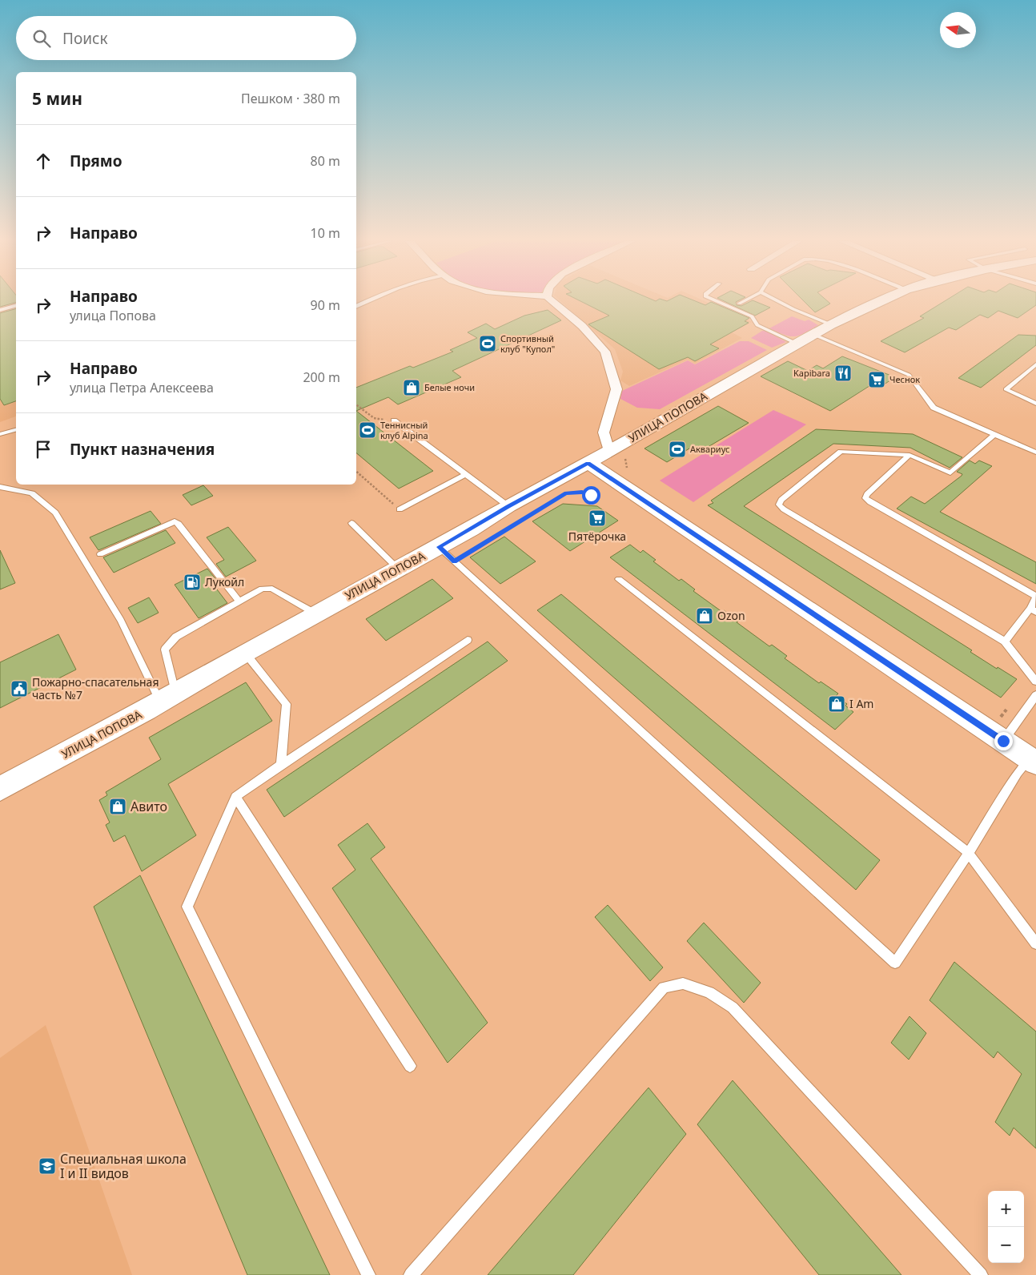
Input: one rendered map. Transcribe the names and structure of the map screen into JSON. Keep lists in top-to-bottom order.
{
  "streets": {
    "street": ["УЛИЦА ПОПОВА"]
  },
  "places": {
    "sports": ["Спортивный клуб \"Купол\"", "Теннисный клуб Alpina", "Аквариус"],
    "restaurant": ["Kapibara"],
    "supermarket": ["Чеснок", "Пятёрочка"],
    "shop": [
      "Белые ночи",
      "Ozon",
      "I Am",
      "Авито"
    ],
    "fuel station": ["Лукойл"],
    "public building": ["Пожарно-спасательная часть №7"],
    "school or university": ["Специальная школа I и II видов"]
  },
  "north": "left",
  "page": {
    "search": "Поиск",
    "heading": ["5 мин", "Пешком · 380 m"],
    "list": [
      ["Прямо", "80 m"],
      ["Направо", "10 m"],
      ["Направо", "улица Попова", "90 m"],
      ["Направо", "улица Петра Алексеева", "200 m"],
      "Пункт назначения"
    ],
    "map_buttons": ["+", "−"]
  }
}
